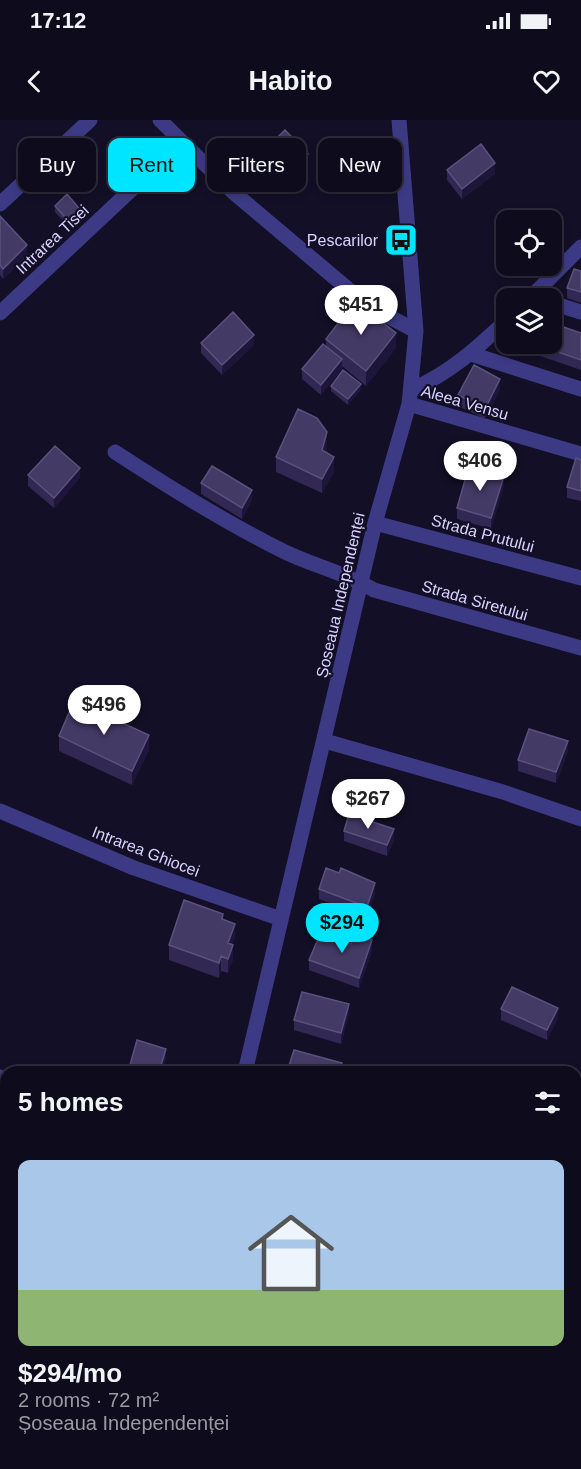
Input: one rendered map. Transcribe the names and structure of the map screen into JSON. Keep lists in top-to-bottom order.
{
  "streets": {
    "street": [
      "Intrarea Tisei",
      "Aleea Vensu",
      "Strada Prutului",
      "Șoseaua Independenței",
      "Strada Siretului",
      "Intrarea Ghiocei"
    ]
  },
  "crossings": [
    ["Aleea Vensu", "Șoseaua Independenței"],
    ["Strada Prutului", "Șoseaua Independenței"],
    ["Șoseaua Independenței", "Strada Siretului"],
    ["Șoseaua Independenței", "Intrarea Ghiocei"]
  ],
  "places": {
    "bus stop": ["Pescarilor"]
  },
  "page": {
    "status": "17:12",
    "header": "Habito",
    "chip": [
      "Buy",
      "Rent",
      "Filters",
      "New"
    ],
    "price": [
      "$451",
      "$406",
      "$496",
      "$267",
      "$294"
    ],
    "heading": "5 homes",
    "list": [
      {
        "name": "$294/mo",
        "note": "2 rooms · 72 m² · Șoseaua Independenței"
      }
    ]
  }
}
